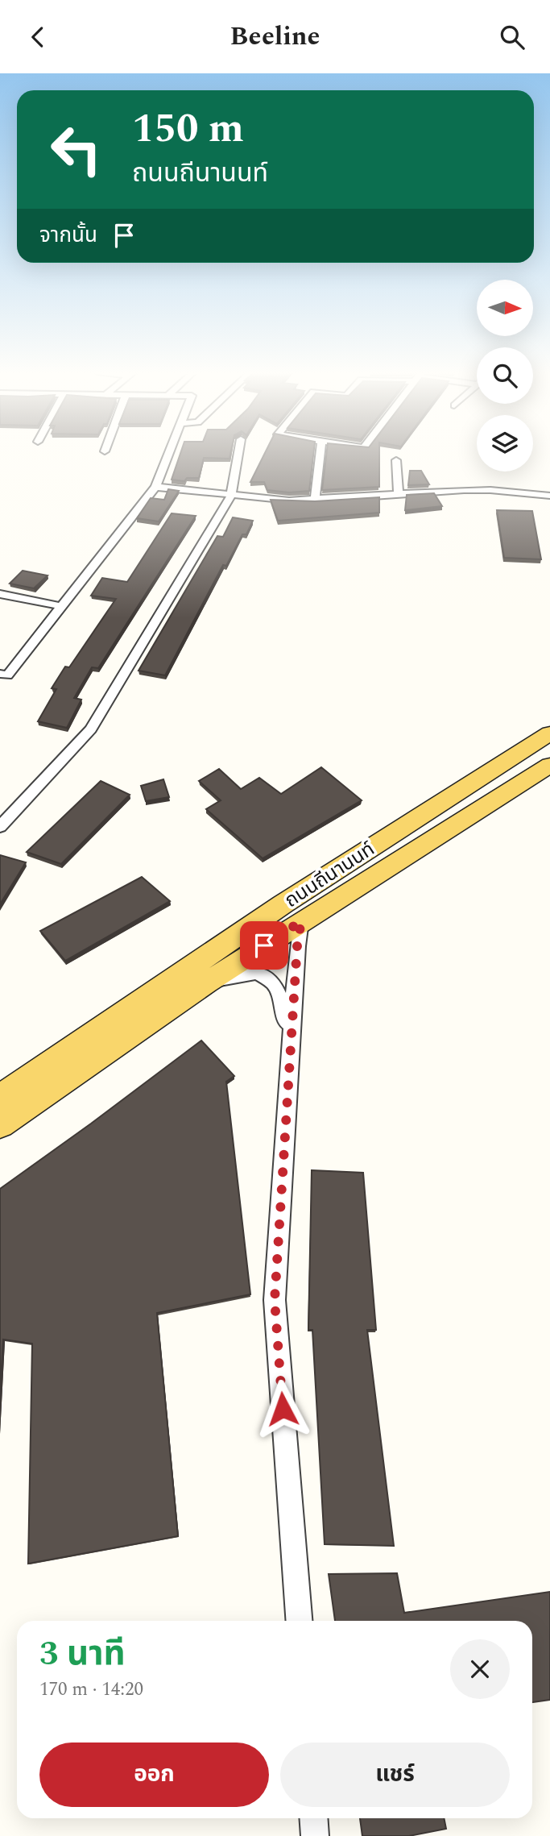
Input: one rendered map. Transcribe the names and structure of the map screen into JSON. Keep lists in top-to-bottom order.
{
  "streets": {
    "main road": ["ถนนถีนานนท์"]
  },
  "north": "right",
  "page": {
    "header": "Beeline",
    "turn": ["150 m", "ถนนถีนานนท์"],
    "then": "จากนั้น",
    "heading": ["3 นาที", "170 m · 14:20"],
    "buttons": ["ออก", "แชร์"]
  }
}
